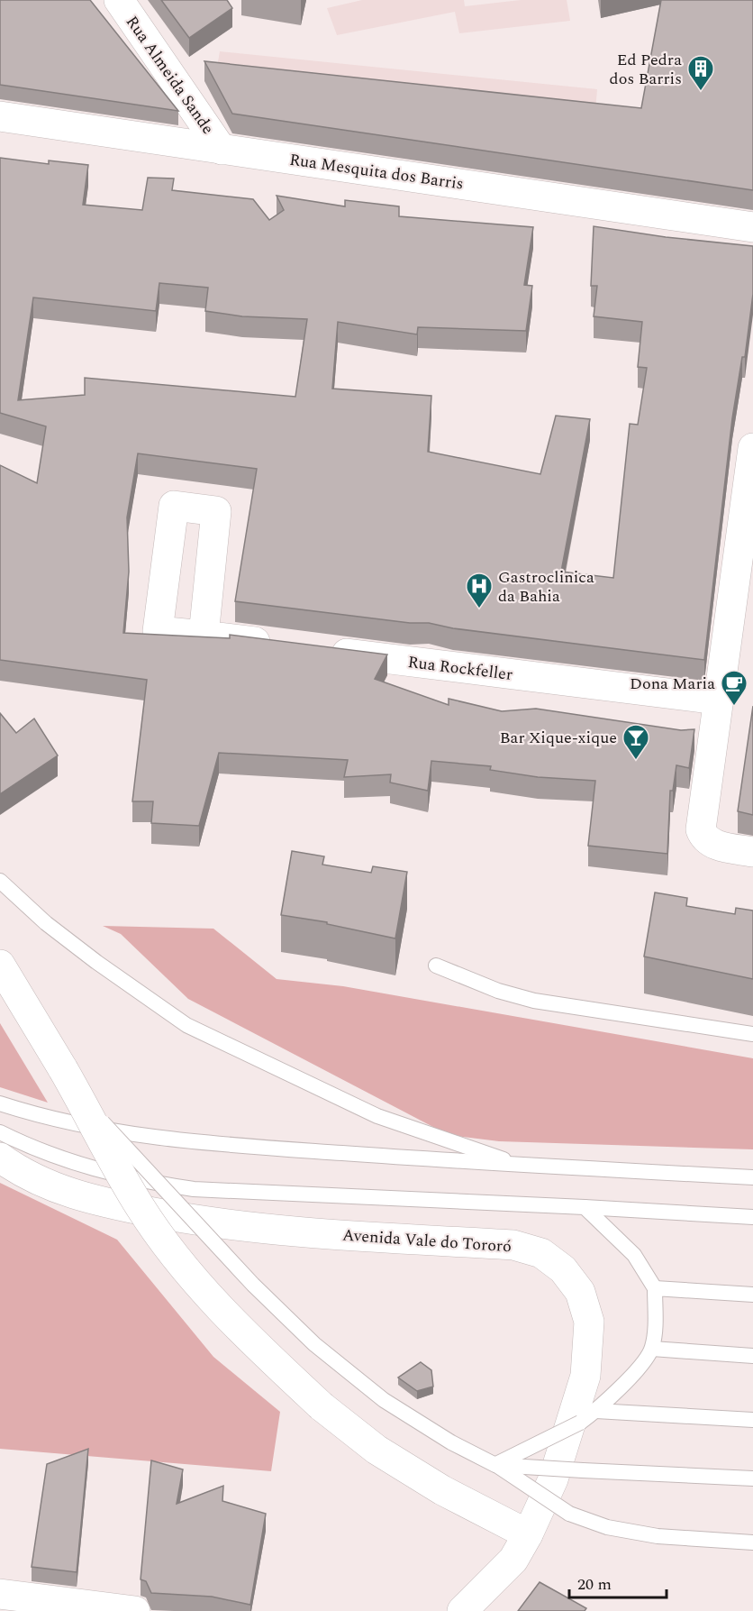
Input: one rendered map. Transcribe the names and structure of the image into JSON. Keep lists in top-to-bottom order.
{
  "streets": {
    "street": [
      "Rua Almeida Sande",
      "Rua Mesquita dos Barris",
      "Rua Rockfeller",
      "Avenida Vale do Tororó"
    ]
  },
  "crossings": [
    ["Rua Almeida Sande", "Rua Mesquita dos Barris"]
  ],
  "places": {
    "building": ["Ed Pedra dos Barris"],
    "hospital": ["Gastroclinica da Bahia"],
    "cafe": ["Dona Maria"],
    "bar": ["Bar Xique-xique"]
  },
  "scale_bar": "20 m"
}
